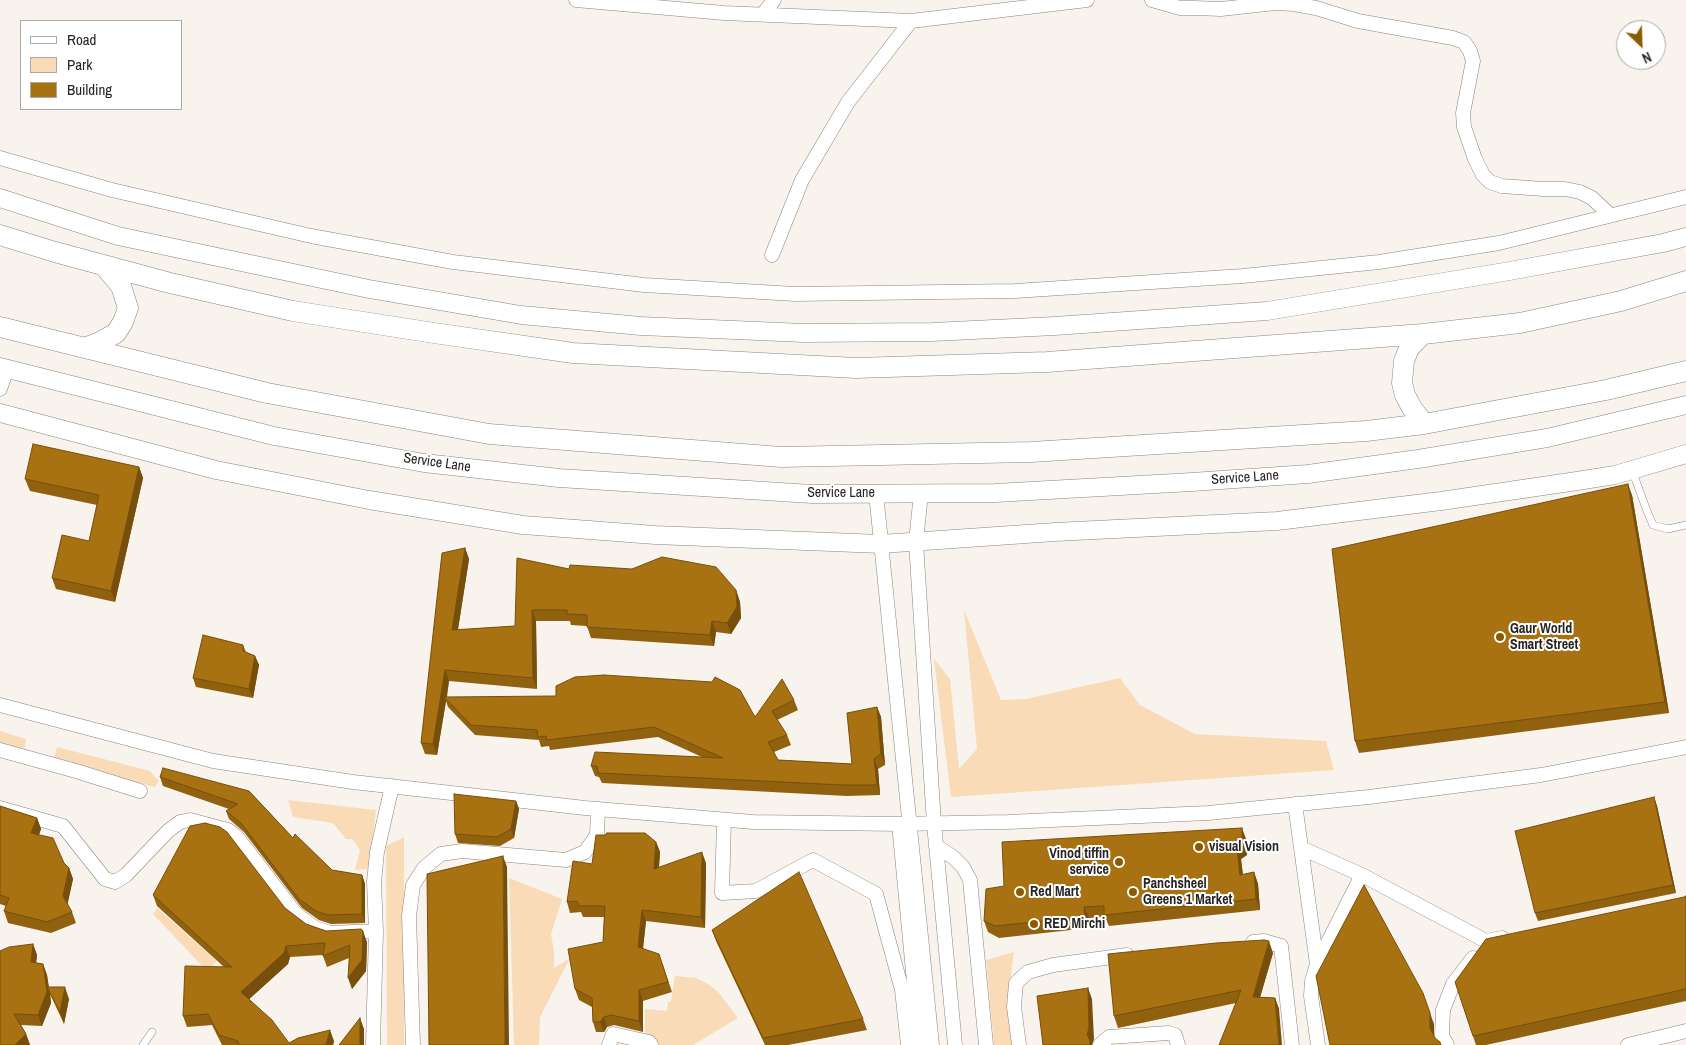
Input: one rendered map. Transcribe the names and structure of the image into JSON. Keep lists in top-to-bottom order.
{
  "streets": {
    "street": ["Service Lane"]
  },
  "places": [
    "Gaur World Smart Street",
    "visual Vision",
    "Vinod tiffin service",
    "Red Mart",
    "Panchsheel Greens 1 Market",
    "RED Mirchi"
  ],
  "legend": ["Road", "Park", "Building"],
  "north": "bottom right"
}
